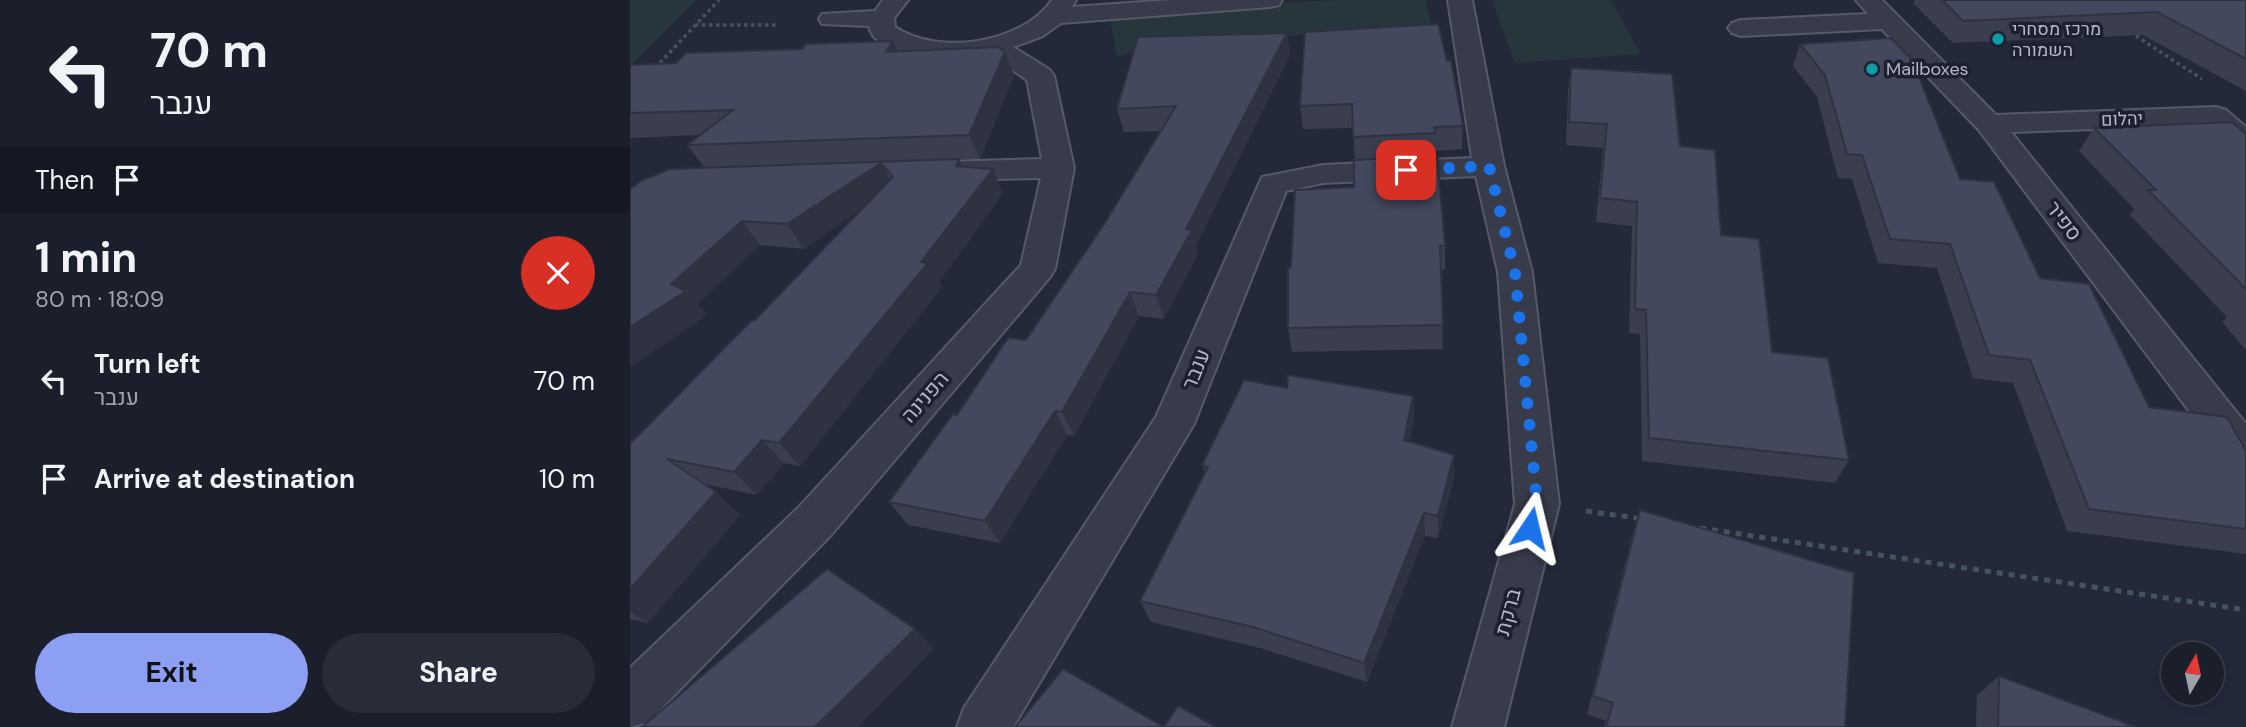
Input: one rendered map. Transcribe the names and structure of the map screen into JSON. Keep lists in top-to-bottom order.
{
  "streets": {
    "street": [
      "יהלום",
      "ספיר",
      "ענבר",
      "הפנינה",
      "ברקת"
    ]
  },
  "crossings": [
    ["יהלום", "ספיר"],
    ["ענבר", "ברקת"]
  ],
  "places": ["מרכז מסחרי השמורה", "Mailboxes"],
  "north": "top",
  "page": {
    "turn": ["70 m", "ענבר"],
    "then": "Then",
    "heading": ["1 min", "80 m · 18:09"],
    "list": [
      {
        "name": "Turn left",
        "note": "ענבר",
        "value": "70 m"
      },
      {
        "name": "Arrive at destination",
        "value": "10 m"
      }
    ],
    "buttons": ["Exit", "Share"]
  }
}
